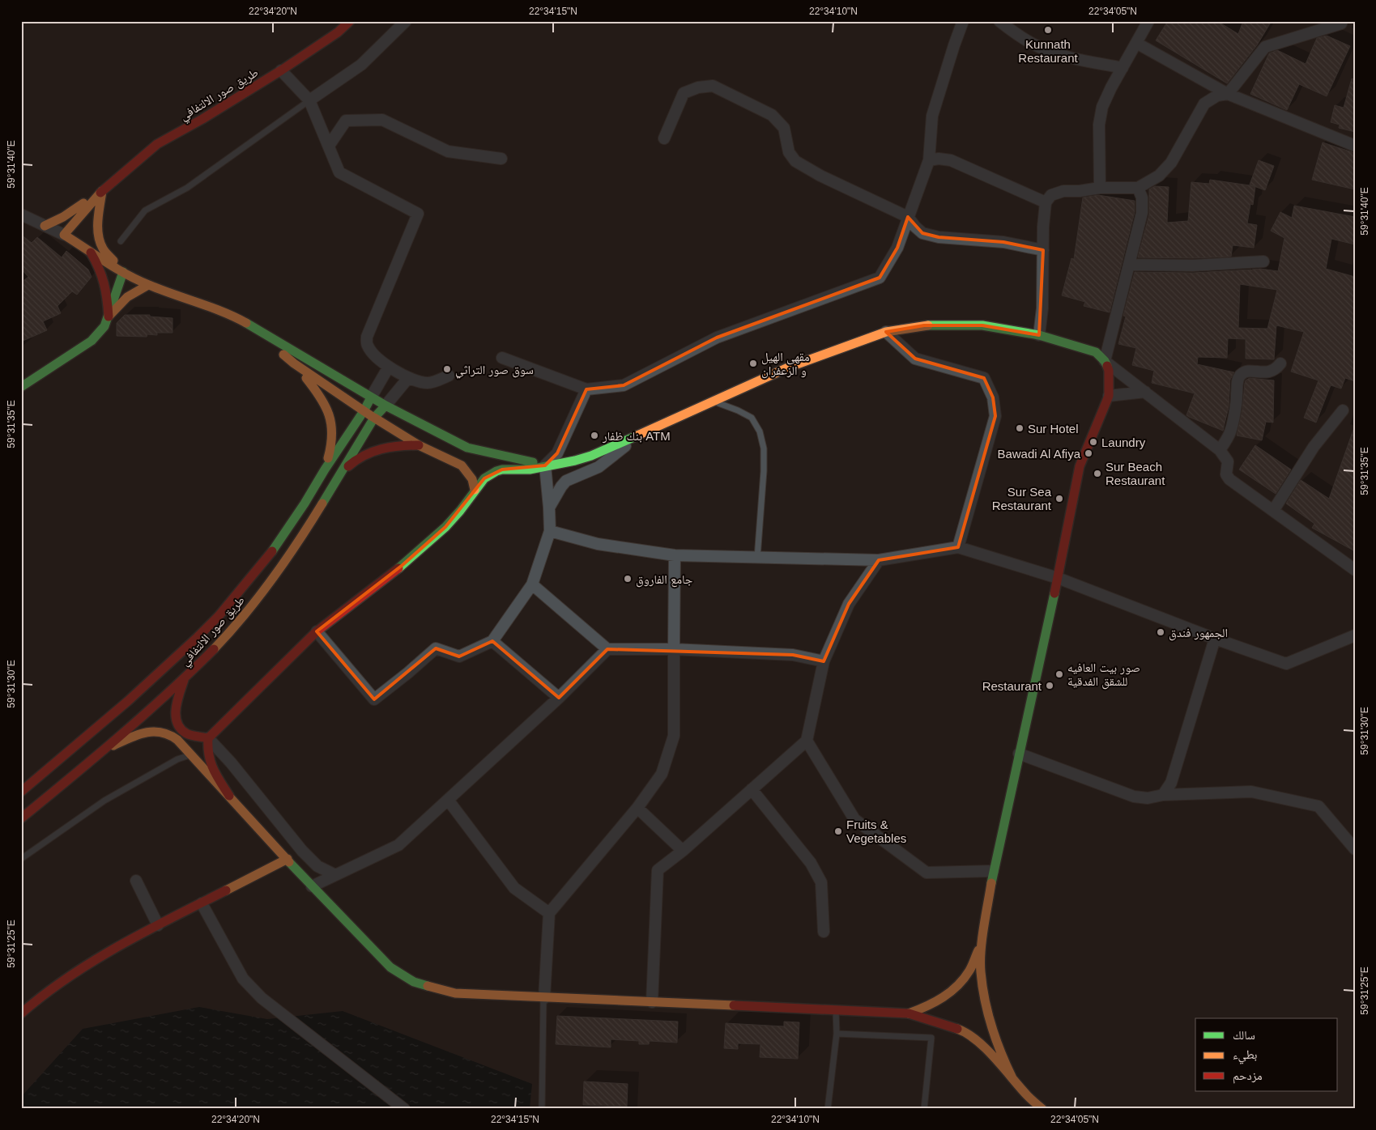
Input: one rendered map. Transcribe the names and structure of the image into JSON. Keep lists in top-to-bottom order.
{
  "streets": {
    "street": ["طريق صور الالتفافي"]
  },
  "places": [
    "Kunnath Restaurant",
    "مقهى الهيل و الزعفران",
    "سوق صور التراثي",
    "Sur Hotel",
    "بنك ظفار ATM",
    "Laundry",
    "Bawadi Al Afiya",
    "Sur Beach Restaurant",
    "Sur Sea Restaurant",
    "جامع الفاروق",
    "الجمهور فندق",
    "صور بيت العافيه للشقق الفدقية",
    "Restaurant",
    "Fruits & Vegetables"
  ],
  "legend": ["سالك", "بطيء", "مزدحم"],
  "coordinates": [
    "22°34'20\"N",
    "22°34'15\"N",
    "22°34'10\"N",
    "22°34'05\"N",
    "59°31'40\"E",
    "59°31'35\"E",
    "59°31'30\"E",
    "59°31'25\"E"
  ]
}
